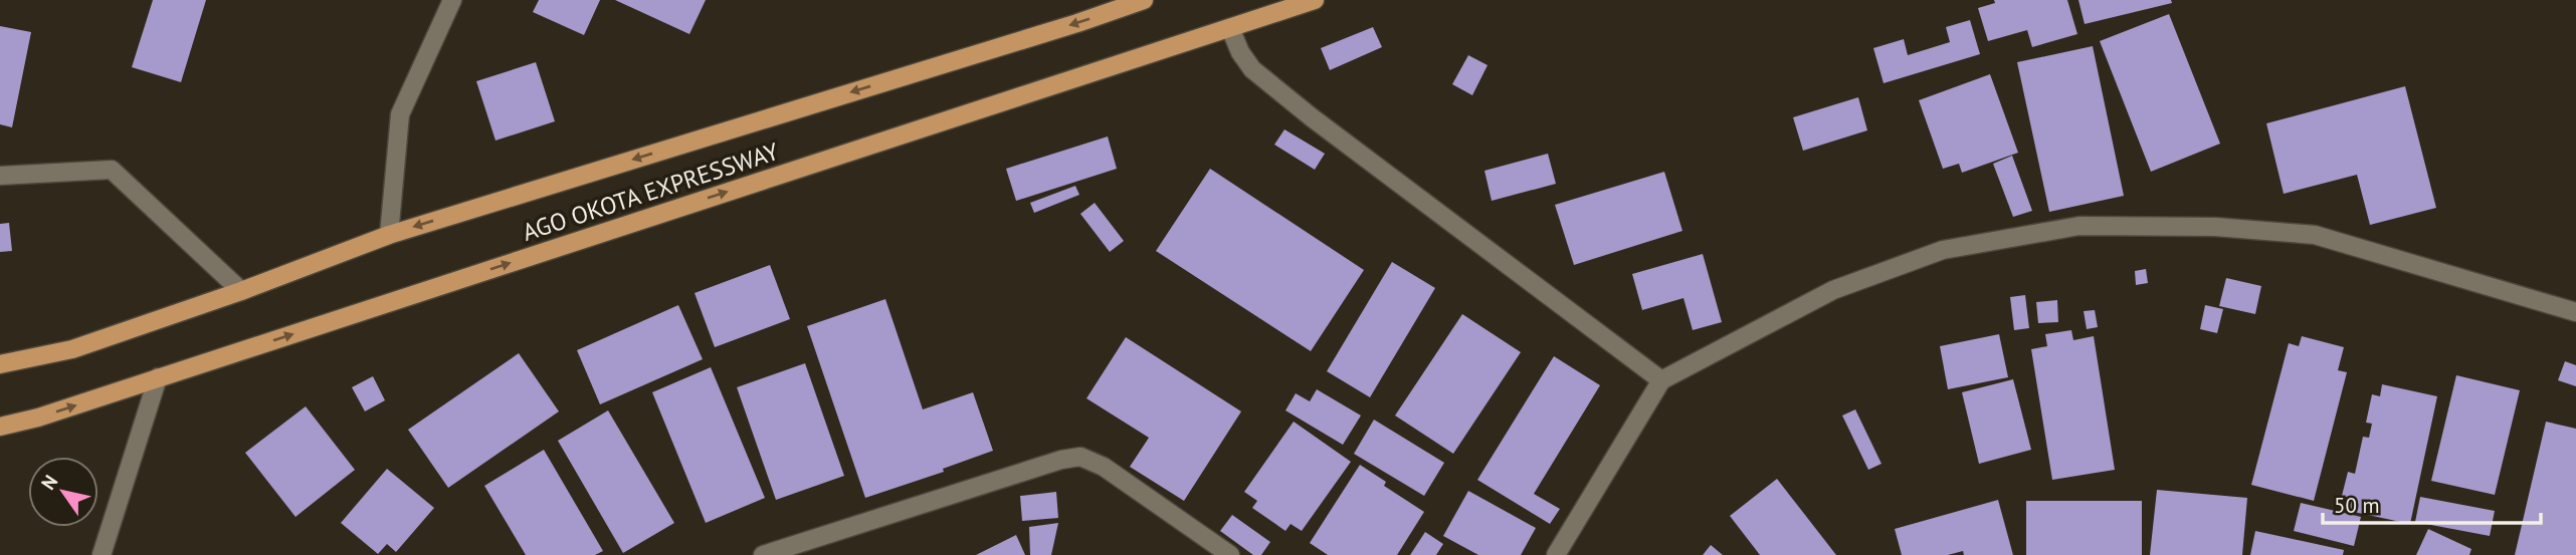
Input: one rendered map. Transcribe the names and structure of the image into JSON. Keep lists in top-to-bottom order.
{
  "streets": {
    "main road": ["AGO OKOTA EXPRESSWAY"]
  },
  "scale_bar": "50 m",
  "north": "top left"
}
